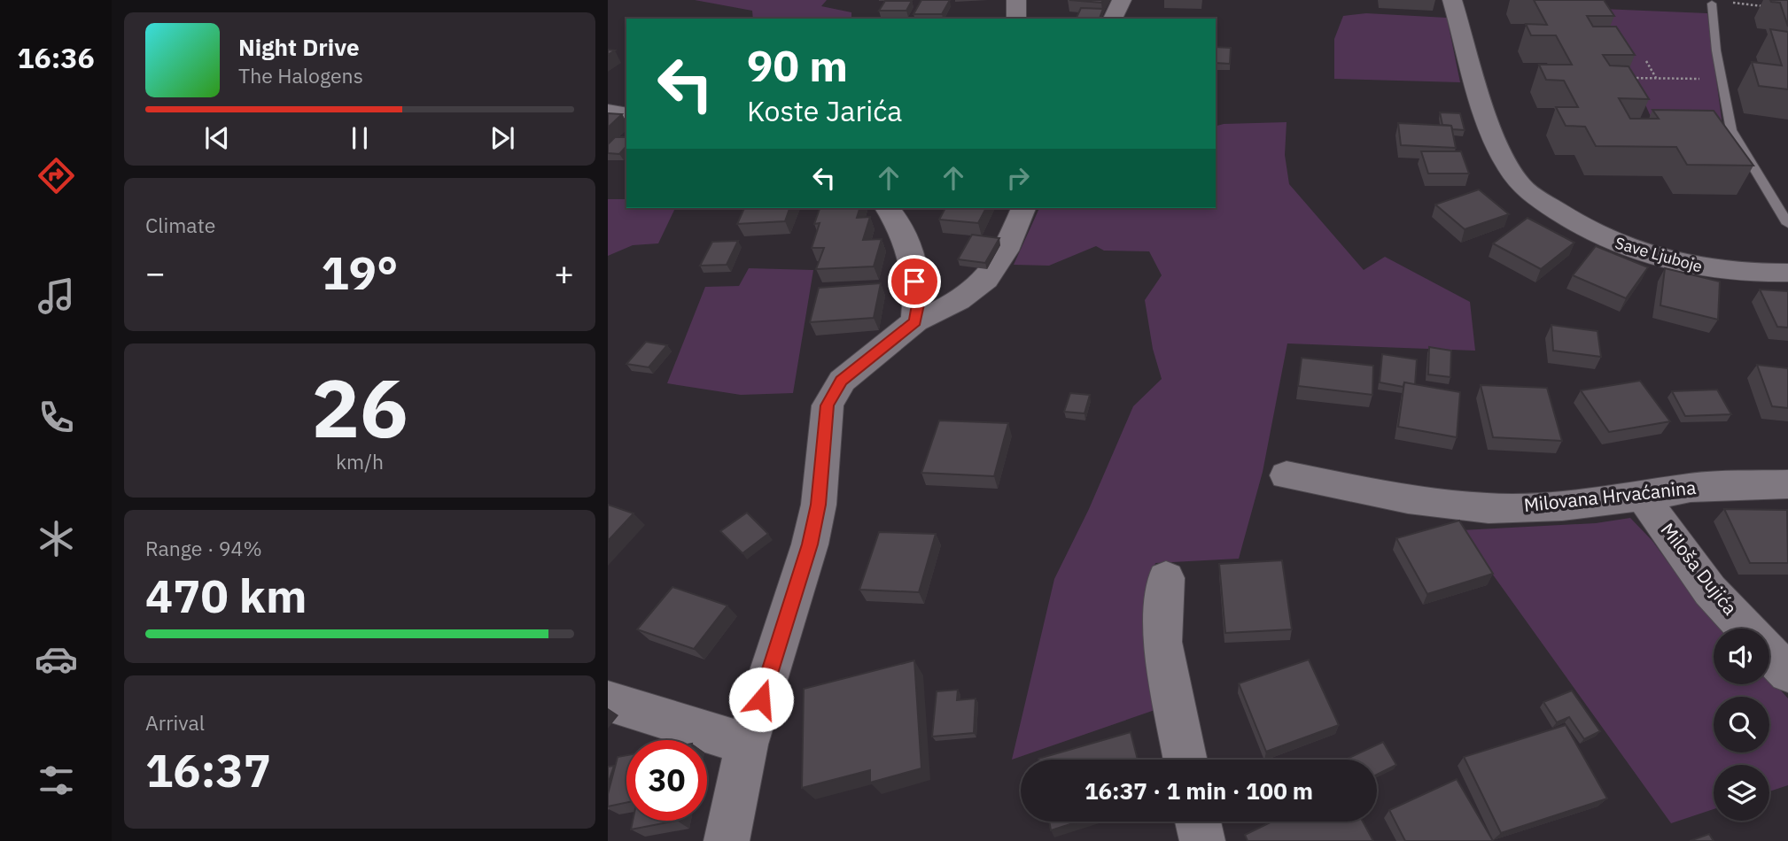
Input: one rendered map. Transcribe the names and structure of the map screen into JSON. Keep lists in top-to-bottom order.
{
  "streets": {
    "street": ["Save Ljuboje", "Milovana Hrvaćanina", "Miloša Dujića"]
  },
  "crossings": [
    ["Milovana Hrvaćanina", "Miloša Dujića"]
  ],
  "page": {
    "tabs": "16:36",
    "turn": ["90 m", "Koste Jarića"],
    "song": ["Night Drive", "The Halogens"],
    "tile": [
      "Climate",
      ["26", "km/h"],
      ["Range · 94%", "470 km"],
      ["Arrival", "16:37"]
    ],
    "heat": ["−", "19°", "+"],
    "limit": "30",
    "trip": "16:37 · 1 min · 100 m"
  }
}
